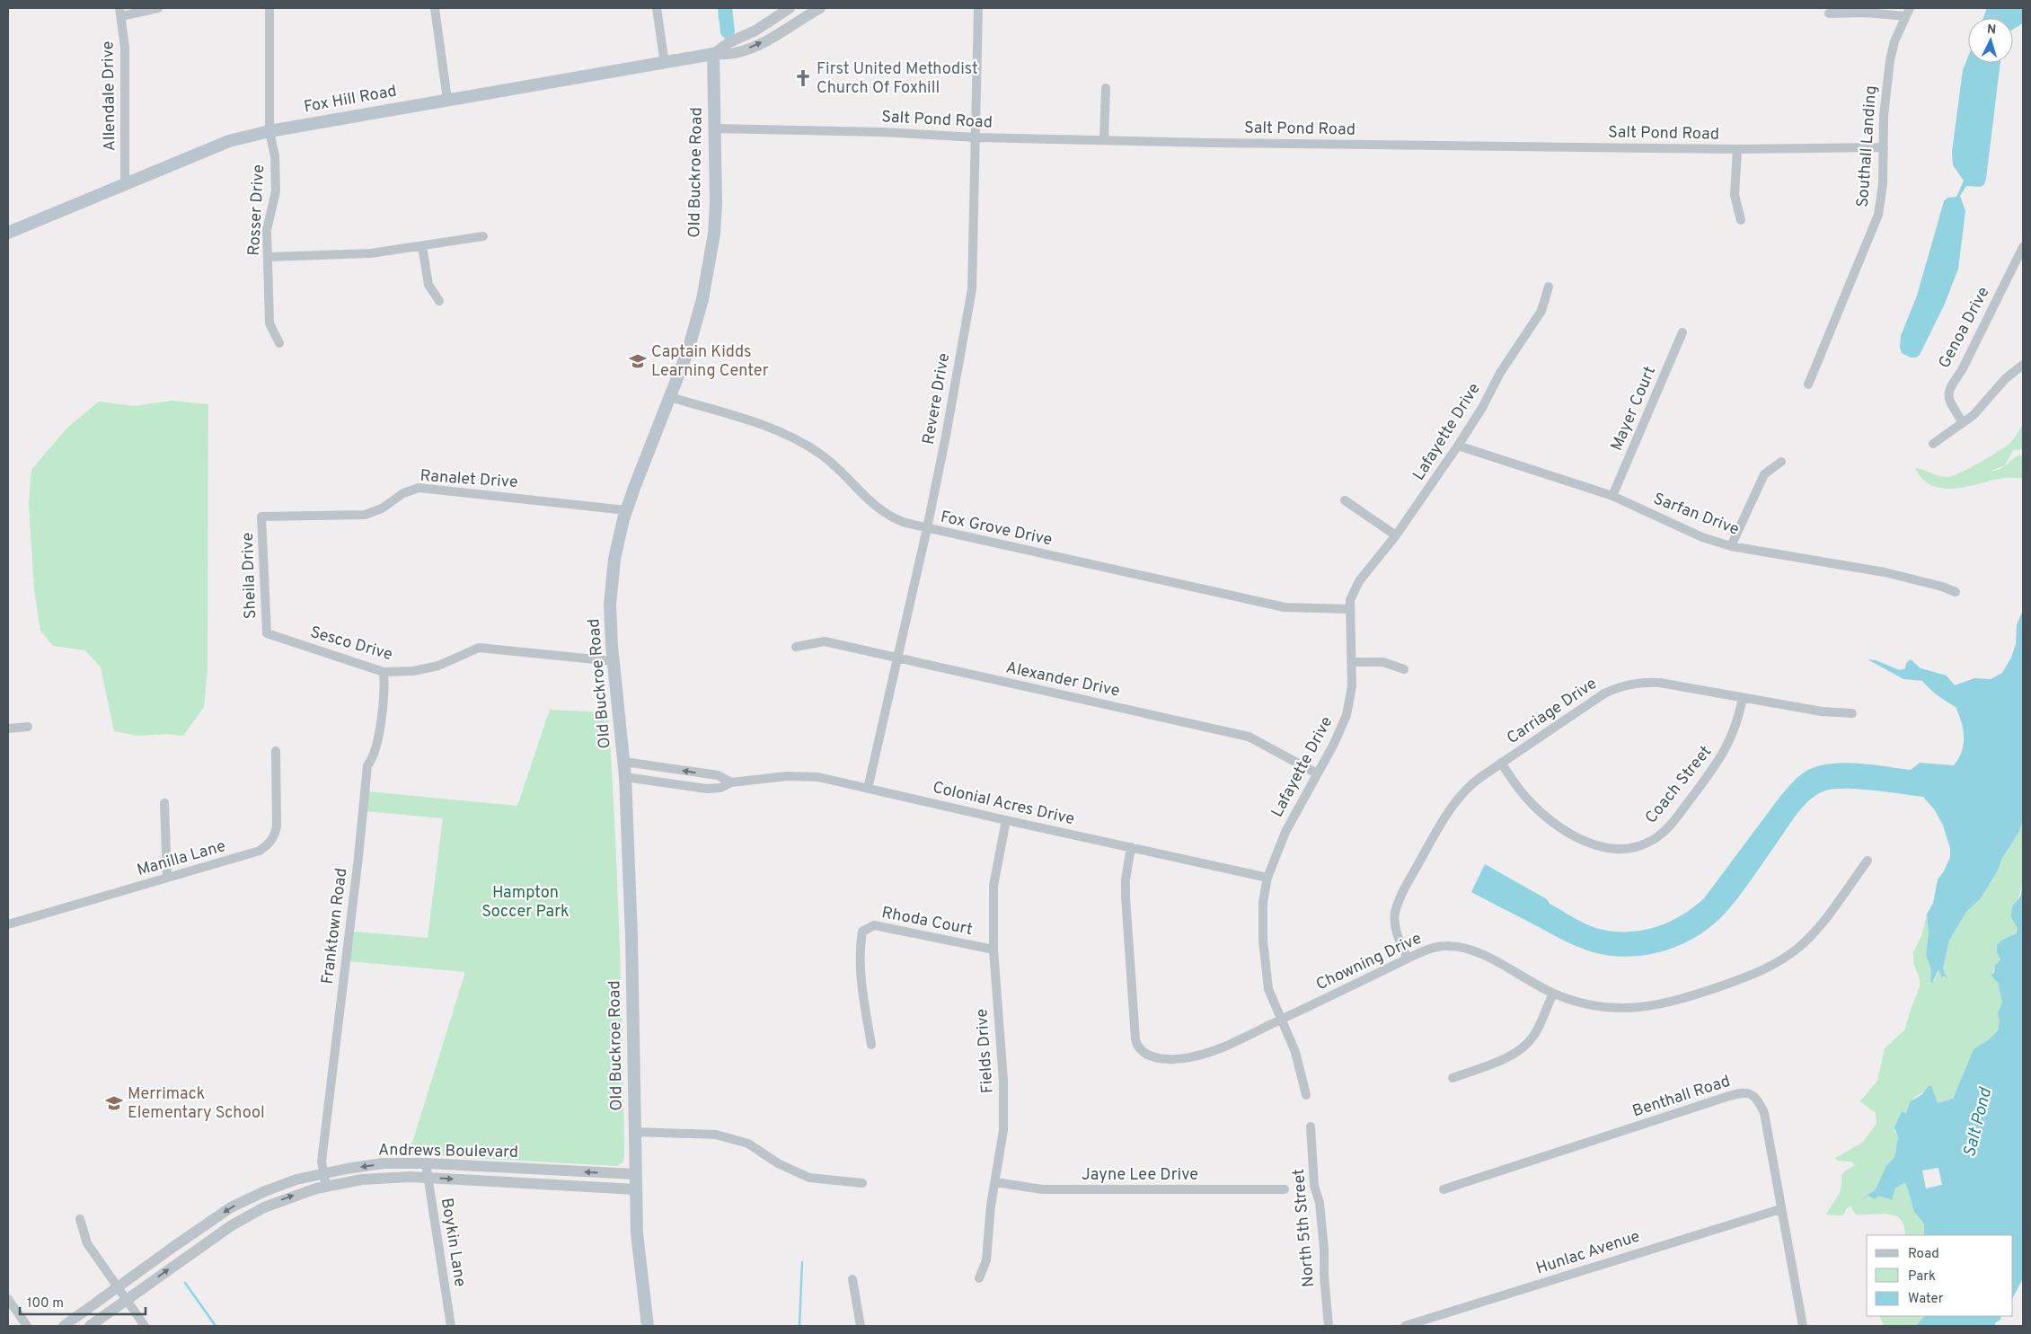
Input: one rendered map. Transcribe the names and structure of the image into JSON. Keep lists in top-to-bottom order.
{
  "streets": {
    "main road": ["Fox Hill Road", "Old Buckroe Road"],
    "street": [
      "Allendale Drive",
      "Salt Pond Road",
      "Southall Landing",
      "Rosser Drive",
      "Genoa Drive",
      "Revere Drive",
      "Mayer Court",
      "Lafayette Drive",
      "Ranalet Drive",
      "Sarfan Drive",
      "Fox Grove Drive",
      "Sheila Drive",
      "Sesco Drive",
      "Alexander Drive",
      "Carriage Drive",
      "Coach Street",
      "Colonial Acres Drive",
      "Manilla Lane",
      "Rhoda Court",
      "Franktown Road",
      "Chowning Drive",
      "Fields Drive",
      "Benthall Road",
      "Andrews Boulevard",
      "Jayne Lee Drive",
      "North 5th Street",
      "Boykin Lane",
      "Hunlac Avenue"
    ]
  },
  "crossings": [
    ["Allendale Drive", "Fox Hill Road"],
    ["Fox Hill Road", "Old Buckroe Road"],
    ["Fox Hill Road", "Rosser Drive"],
    ["Salt Pond Road", "Southall Landing"],
    ["Salt Pond Road", "Old Buckroe Road"],
    ["Salt Pond Road", "Revere Drive"],
    ["Old Buckroe Road", "Ranalet Drive"],
    ["Old Buckroe Road", "Fox Grove Drive"],
    ["Old Buckroe Road", "Sesco Drive"],
    ["Old Buckroe Road", "Colonial Acres Drive"],
    ["Old Buckroe Road", "Andrews Boulevard"],
    ["Revere Drive", "Fox Grove Drive"],
    ["Revere Drive", "Alexander Drive"],
    ["Revere Drive", "Colonial Acres Drive"],
    ["Mayer Court", "Sarfan Drive"],
    ["Lafayette Drive", "Sarfan Drive"],
    ["Lafayette Drive", "Fox Grove Drive"],
    ["Lafayette Drive", "Alexander Drive"],
    ["Lafayette Drive", "Colonial Acres Drive"],
    ["Lafayette Drive", "Chowning Drive"],
    ["Ranalet Drive", "Sheila Drive"],
    ["Sheila Drive", "Sesco Drive"],
    ["Sesco Drive", "Franktown Road"],
    ["Carriage Drive", "Coach Street"],
    ["Carriage Drive", "Chowning Drive"],
    ["Colonial Acres Drive", "Chowning Drive"],
    ["Colonial Acres Drive", "Fields Drive"],
    ["Rhoda Court", "Fields Drive"],
    ["Franktown Road", "Andrews Boulevard"],
    ["Fields Drive", "Jayne Lee Drive"],
    ["Benthall Road", "Hunlac Avenue"],
    ["Andrews Boulevard", "Boykin Lane"]
  ],
  "water": ["Salt Pond"],
  "parks": ["Hampton Soccer Park"],
  "places": {
    "church": ["First United Methodist Church Of Foxhill"],
    "school or university": ["Captain Kidds Learning Center", "Merrimack Elementary School"]
  },
  "legend": ["Road", "Park", "Water"],
  "scale_bar": "100 m",
  "north": "top"
}
